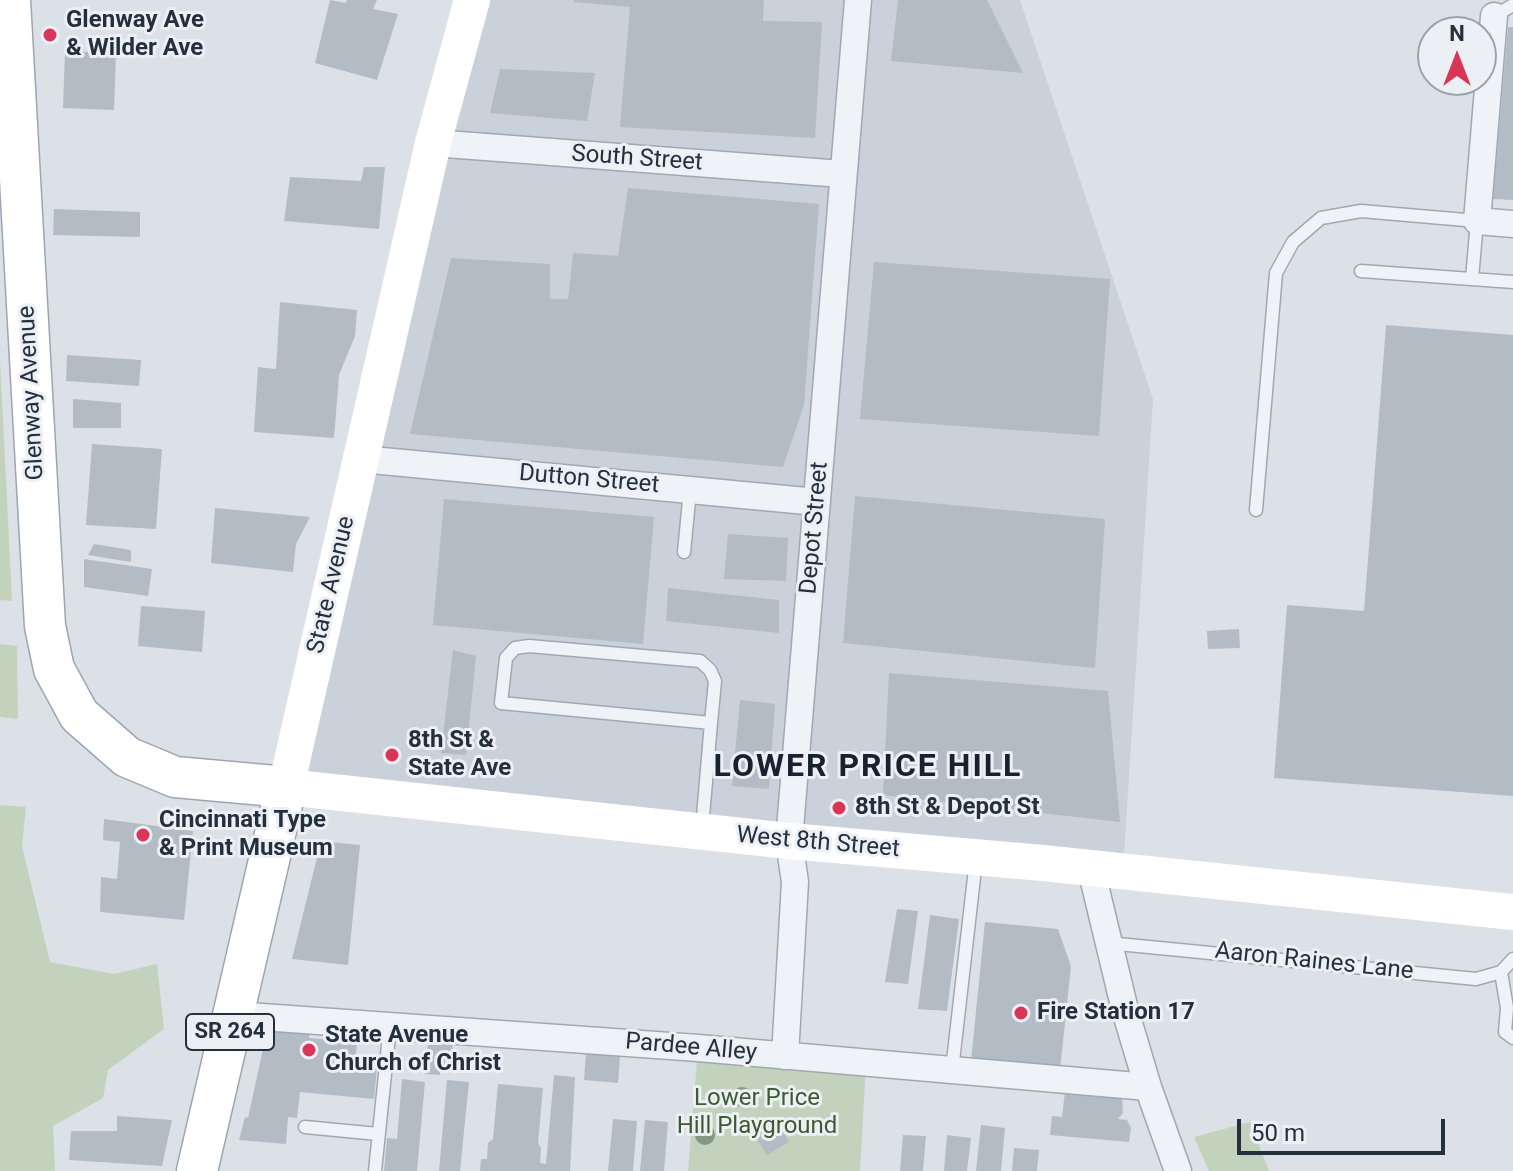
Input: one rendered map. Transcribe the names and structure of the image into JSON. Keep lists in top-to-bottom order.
{
  "streets": {
    "main road": [
      "Glenway Avenue",
      "State Avenue",
      "West 8th Street",
      "SR 264"
    ],
    "street": [
      "South Street",
      "Dutton Street",
      "Depot Street",
      "Pardee Alley"
    ],
    "lane": ["Aaron Raines Lane"]
  },
  "crossings": [
    ["South Street", "Depot Street"],
    ["South Street", "State Avenue"],
    ["Glenway Avenue", "West 8th Street"],
    ["Dutton Street", "Depot Street"],
    ["Dutton Street", "State Avenue"],
    ["Depot Street", "West 8th Street"],
    ["Depot Street", "Pardee Alley"],
    ["State Avenue", "West 8th Street"],
    ["State Avenue", "Pardee Alley"]
  ],
  "districts": ["LOWER PRICE HILL"],
  "parks": ["Lower Price Hill Playground"],
  "places": [
    "Glenway Ave & Wilder Ave",
    "8th St & State Ave",
    "8th St & Depot St",
    "Cincinnati Type & Print Museum",
    "Fire Station 17",
    "State Avenue Church of Christ"
  ],
  "scale_bar": "50 m",
  "north": "top"
}
